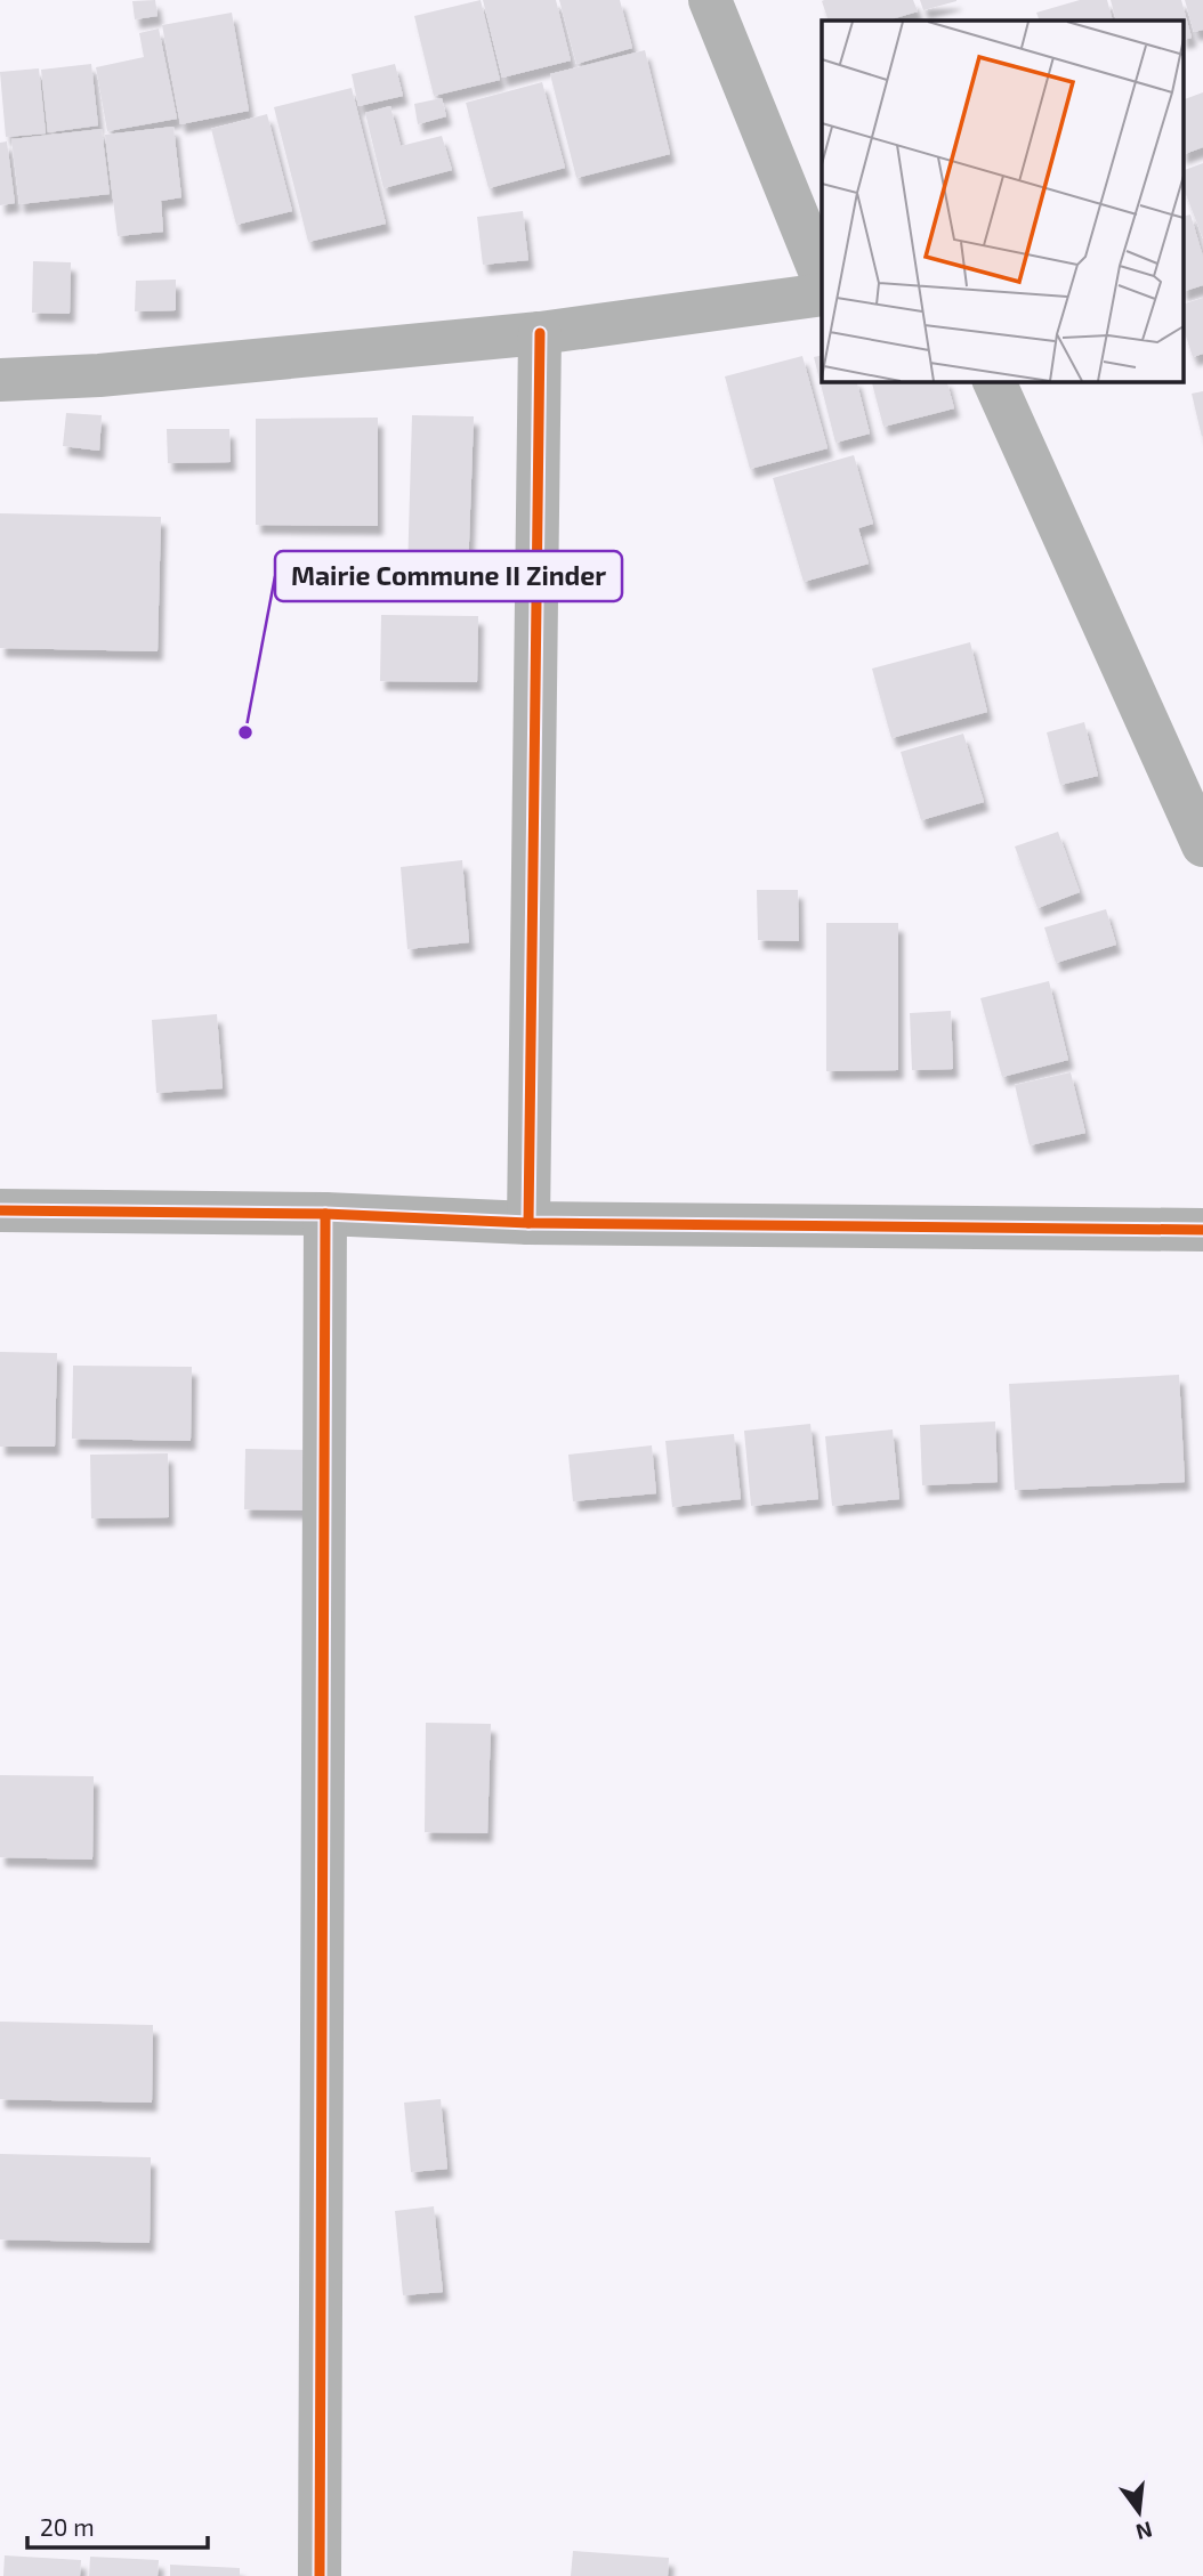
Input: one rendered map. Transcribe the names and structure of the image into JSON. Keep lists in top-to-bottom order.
{
  "places": ["Mairie Commune II Zinder"],
  "scale_bar": "20 m",
  "north": "bottom"
}
